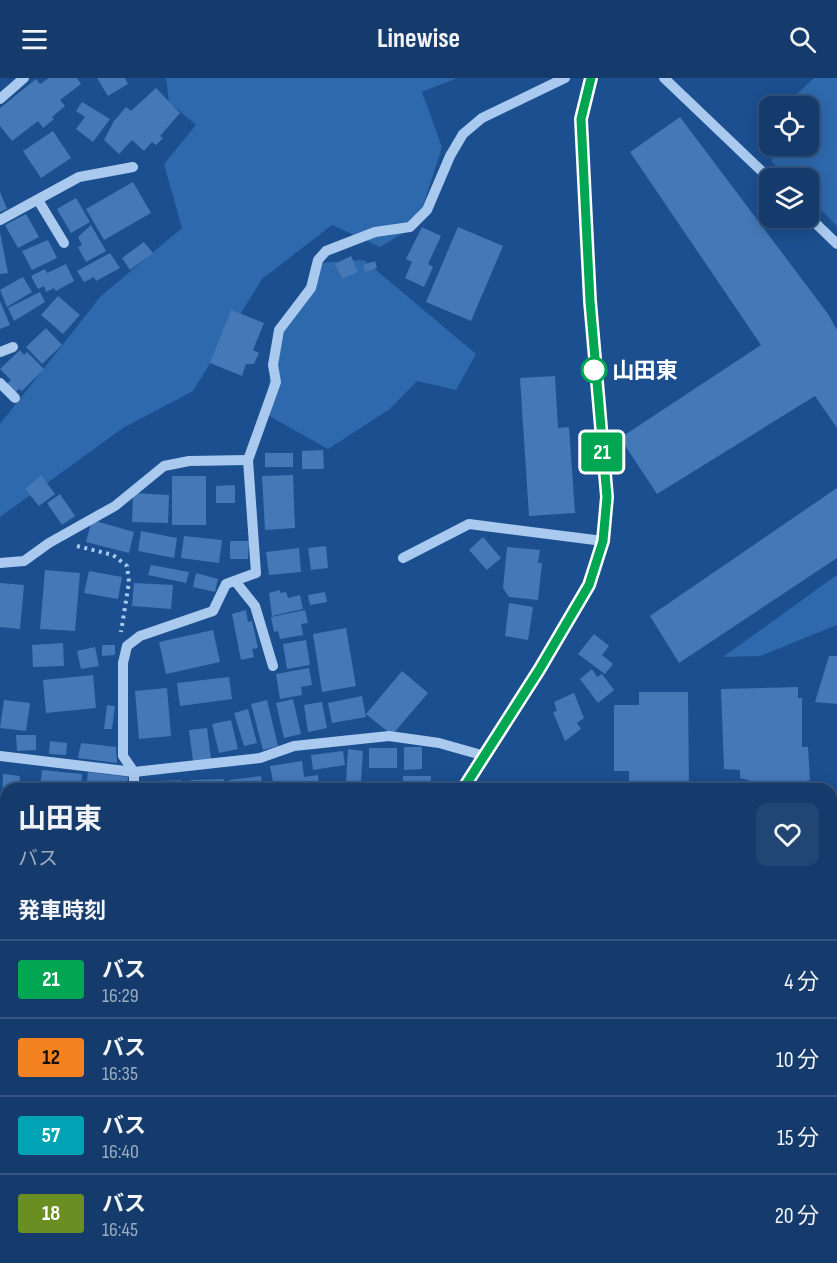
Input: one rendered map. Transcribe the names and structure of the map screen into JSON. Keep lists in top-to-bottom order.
{
  "places": ["山田東"],
  "lines": ["bus line 21"],
  "page": {
    "header": "Linewise",
    "on_map": "21",
    "heading": [
      ["山田東", "バス"],
      "発車時刻"
    ],
    "list": [
      {
        "mark": "21",
        "name": "バス",
        "note": "16:29",
        "value": "4 分"
      },
      {
        "mark": "12",
        "name": "バス",
        "note": "16:35",
        "value": "10 分"
      },
      {
        "mark": "57",
        "name": "バス",
        "note": "16:40",
        "value": "15 分"
      },
      {
        "mark": "18",
        "name": "バス",
        "note": "16:45",
        "value": "20 分"
      }
    ]
  }
}
